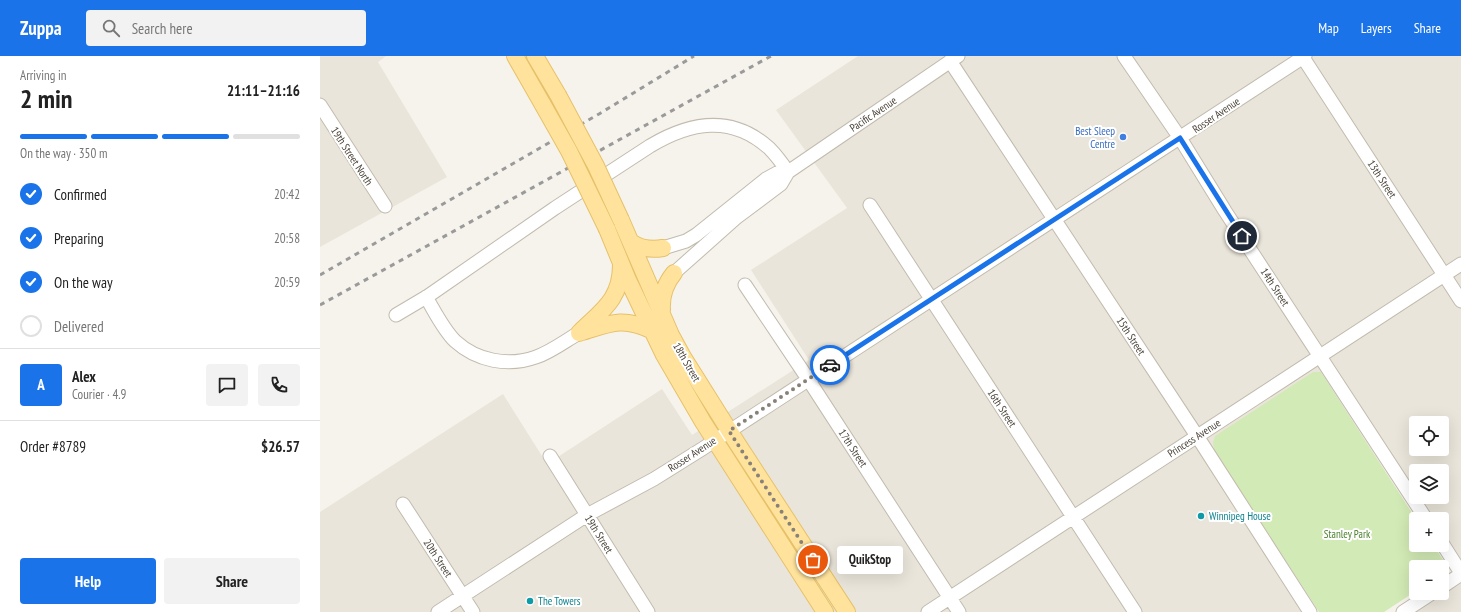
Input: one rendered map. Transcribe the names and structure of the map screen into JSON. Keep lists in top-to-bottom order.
{
  "streets": {
    "main road": ["18th Street"],
    "street": [
      "Pacific Avenue",
      "Rosser Avenue",
      "19th Street North",
      "13th Street",
      "14th Street",
      "15th Street",
      "16th Street",
      "Princess Avenue",
      "17th Street",
      "19th Street",
      "20th Street"
    ]
  },
  "crossings": [
    ["Pacific Avenue", "15th Street"],
    ["Rosser Avenue", "13th Street"],
    ["Rosser Avenue", "14th Street"],
    ["Rosser Avenue", "15th Street"],
    ["Rosser Avenue", "18th Street"],
    ["Rosser Avenue", "16th Street"],
    ["Rosser Avenue", "17th Street"],
    ["Rosser Avenue", "19th Street"],
    ["Rosser Avenue", "20th Street"],
    ["13th Street", "Princess Avenue"],
    ["14th Street", "Princess Avenue"],
    ["15th Street", "Princess Avenue"],
    ["16th Street", "Princess Avenue"],
    ["Princess Avenue", "17th Street"]
  ],
  "parks": ["Stanley Park"],
  "places": [
    "Best Sleep Centre",
    "Winnipeg House",
    "QuikStop",
    "The Towers"
  ],
  "page": {
    "header": "Zuppa",
    "search": "Search here",
    "nav": ["Map", "Layers", "Share"],
    "heading": ["2 min", "Arriving in", "21:11–21:16"],
    "panel": [
      "Alex",
      "Courier · 4.9",
      "Order #8789",
      "$26.57"
    ],
    "bar": "On the way · 350 m",
    "list": [
      ["Confirmed", "20:42"],
      ["Preparing", "20:58"],
      ["On the way", "20:59"],
      "Delivered"
    ],
    "round": "A",
    "map_buttons": ["+", "−"],
    "bubble": "QuikStop",
    "buttons": ["Help", "Share"]
  }
}
